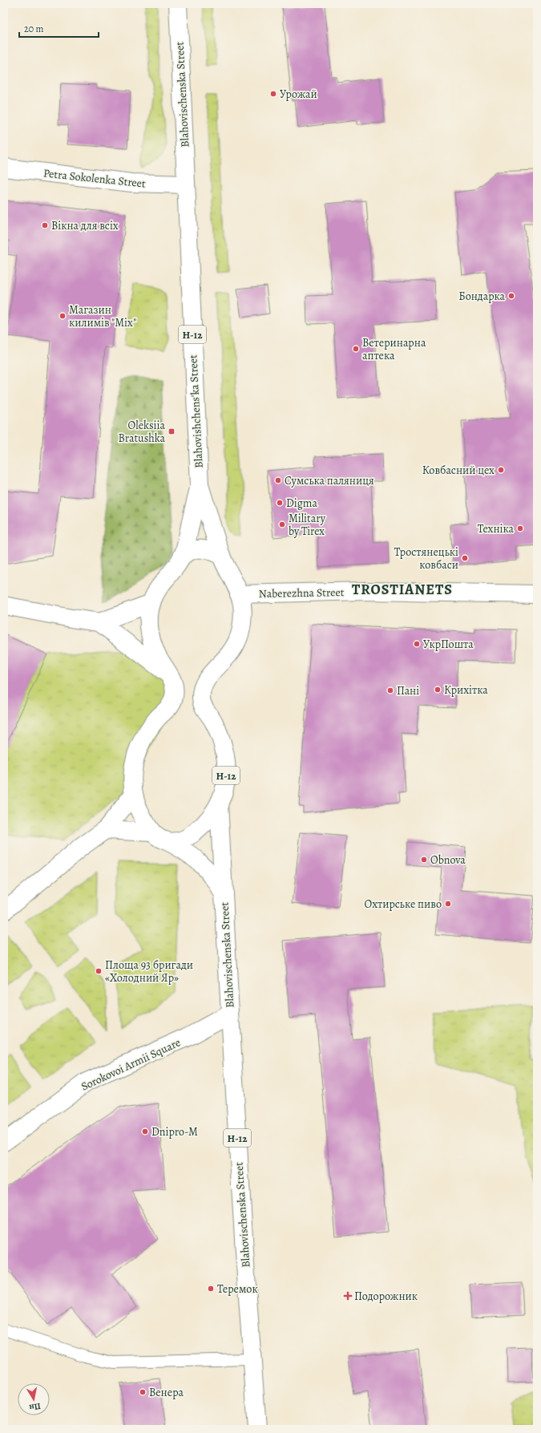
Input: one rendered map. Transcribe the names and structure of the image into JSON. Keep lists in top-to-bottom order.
{
  "streets": {
    "main road": [
      "Blahovischenska Street",
      "Petra Sokolenka Street",
      "Н-12",
      "Blahovishchens'ka Street",
      "Naberezhna Street",
      "Sorokovoi Armii Square"
    ]
  },
  "crossings": [
    ["Blahovischenska Street", "Petra Sokolenka Street"],
    ["Blahovischenska Street", "Н-12"],
    ["Blahovischenska Street", "Blahovishchens'ka Street"],
    ["Blahovischenska Street", "Sorokovoi Armii Square"],
    ["Petra Sokolenka Street", "Blahovishchens'ka Street"],
    ["Н-12", "Blahovishchens'ka Street"],
    ["Н-12", "Naberezhna Street"]
  ],
  "districts": ["TROSTIANETS"],
  "places": {
    "other": [
      "Урожай",
      "Вікна для всіх",
      "Бондарка",
      "Магазин килимів \"Mix\"",
      "Ветеринарна аптека",
      "Ковбасний цех",
      "Сумська паляниця",
      "Digma",
      "Military by Tirex",
      "Техніка",
      "Тростянецькі ковбаси",
      "УкрПошта",
      "Крихітка",
      "Пані",
      "Obnova",
      "Охтирське пиво",
      "Площа 93 бригади «Холодний Яр»",
      "Dnipro-M",
      "Теремок",
      "Венера"
    ],
    "transit": ["Oleksiia Bratushka"],
    "health": ["Подорожник"]
  },
  "scale_bar": "20 m",
  "north": "bottom"
}
